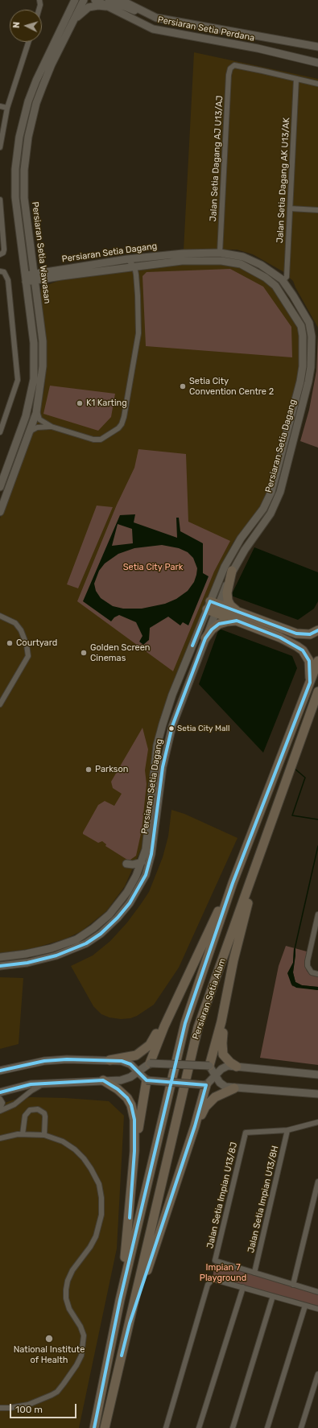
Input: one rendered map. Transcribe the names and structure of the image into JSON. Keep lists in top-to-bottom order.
{
  "streets": {
    "highway": ["Persiaran Setia Alam"],
    "street": [
      "Persiaran Setia Perdana",
      "Jalan Setia Dagang AJ U13/AJ",
      "Jalan Setia Dagang AK U13/AK",
      "Persiaran Setia Wawasan",
      "Persiaran Setia Dagang",
      "Jalan Setia Impian U13/8J",
      "Jalan Setia Impian U13/8H"
    ]
  },
  "crossings": [
    ["Jalan Setia Dagang AJ U13/AJ", "Jalan Setia Dagang AK U13/AK"],
    ["Jalan Setia Dagang AJ U13/AJ", "Persiaran Setia Dagang"],
    ["Jalan Setia Dagang AK U13/AK", "Persiaran Setia Dagang"],
    ["Persiaran Setia Wawasan", "Persiaran Setia Dagang"],
    ["Jalan Setia Impian U13/8J", "Jalan Setia Impian U13/8H"]
  ],
  "parks": ["Setia City Park", "Impian 7 Playground"],
  "places": [
    "Setia City Convention Centre 2",
    "K1 Karting",
    "Courtyard",
    "Golden Screen Cinemas",
    "Setia City Mall",
    "Parkson",
    "National Institute of Health"
  ],
  "scale_bar": "100 m",
  "north": "left"
}
